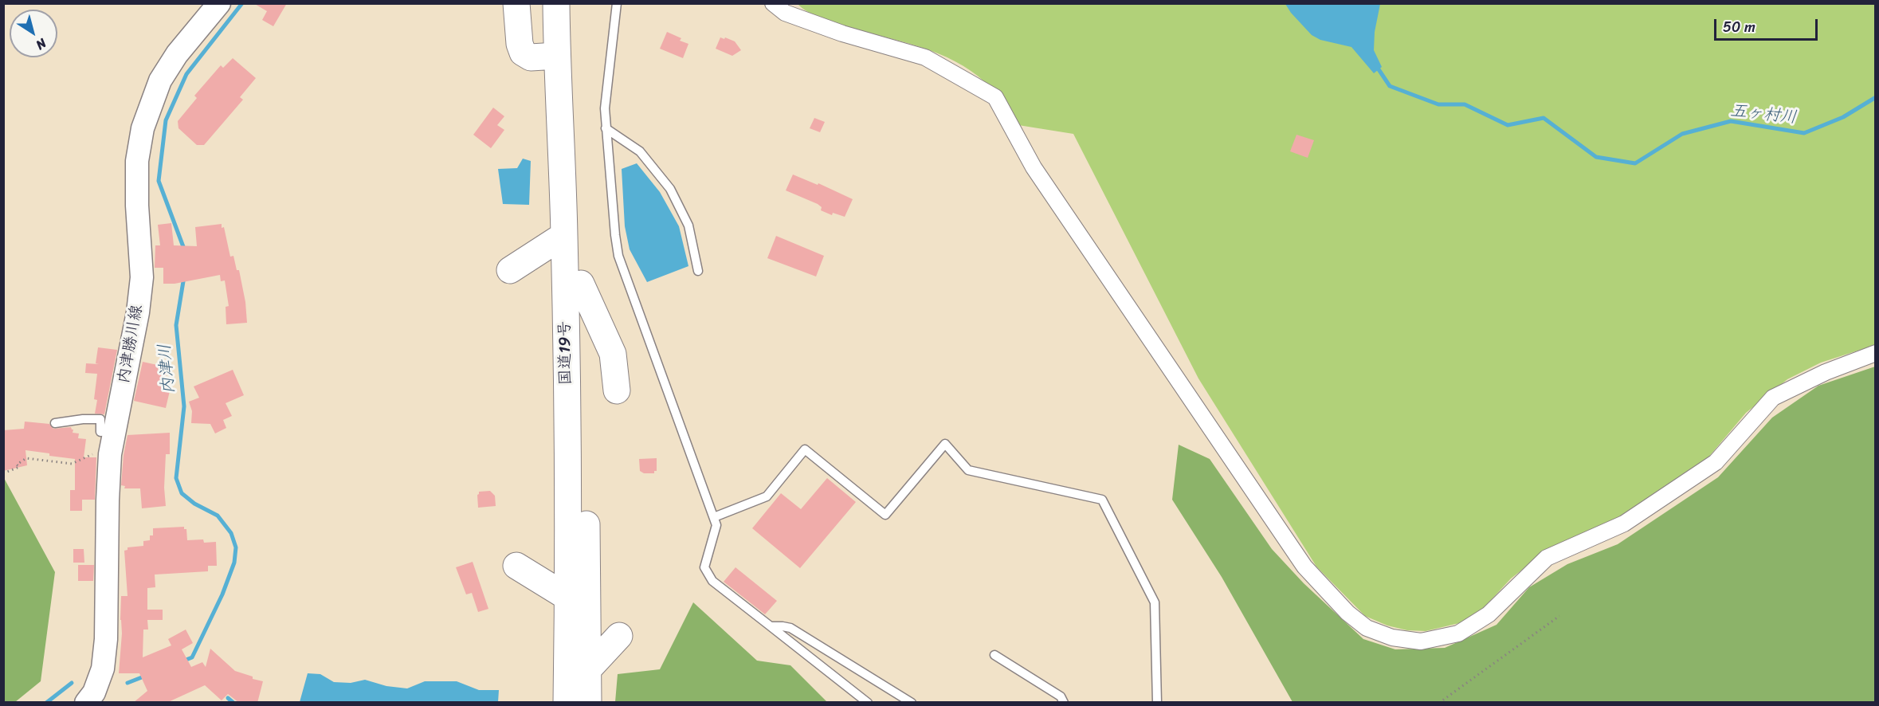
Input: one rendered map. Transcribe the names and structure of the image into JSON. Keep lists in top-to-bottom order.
{
  "streets": {
    "highway": ["国道19号"],
    "main road": ["内津勝川線"]
  },
  "water": ["五ヶ村川", "内津川"],
  "scale_bar": "50 m",
  "north": "bottom right"
}
